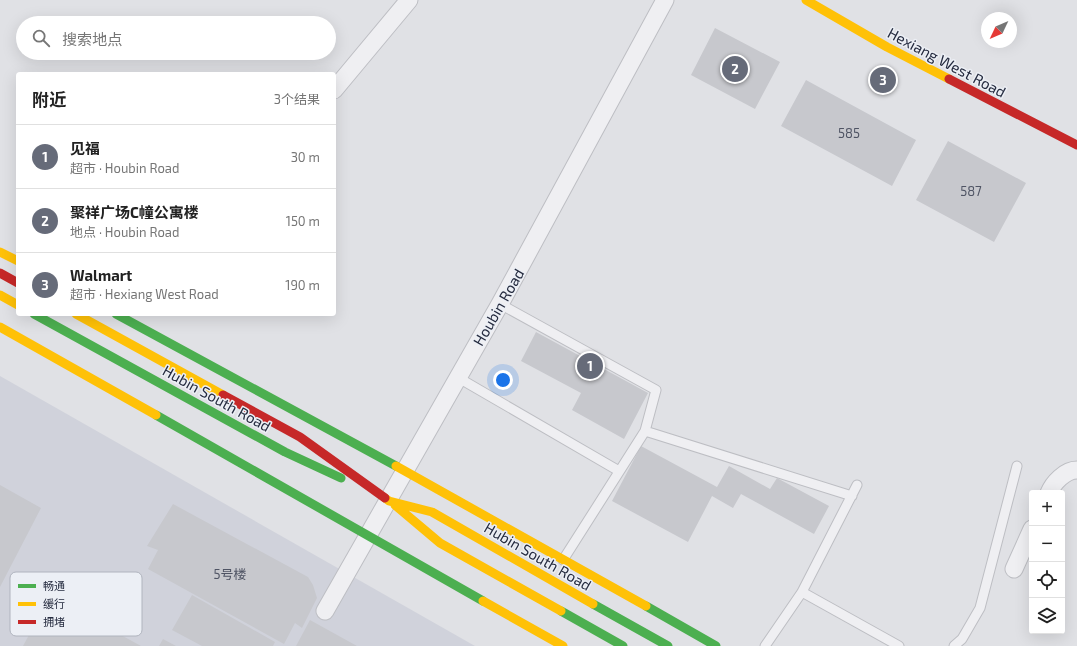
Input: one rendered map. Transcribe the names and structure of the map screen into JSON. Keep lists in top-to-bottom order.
{
  "streets": {
    "main road": ["Hexiang West Road", "Hubin South Road"],
    "street": ["Houbin Road"]
  },
  "crossings": [
    ["Houbin Road", "Hubin South Road"]
  ],
  "house_numbers": ["585", "587", "5号楼"],
  "legend": ["畅通", "缓行", "拥堵"],
  "north": "bottom left",
  "page": {
    "search": "搜索地点",
    "pins": ["2", "3", "1"],
    "heading": ["附近", "3个结果"],
    "list": [
      {
        "mark": "1",
        "name": "见福",
        "note": "超市 · Houbin Road",
        "value": "30 m"
      },
      {
        "mark": "2",
        "name": "聚祥广场C幢公寓楼",
        "note": "地点 · Houbin Road",
        "value": "150 m"
      },
      {
        "mark": "3",
        "name": "Walmart",
        "note": "超市 · Hexiang West Road",
        "value": "190 m"
      }
    ],
    "map_buttons": ["+", "−"]
  }
}
